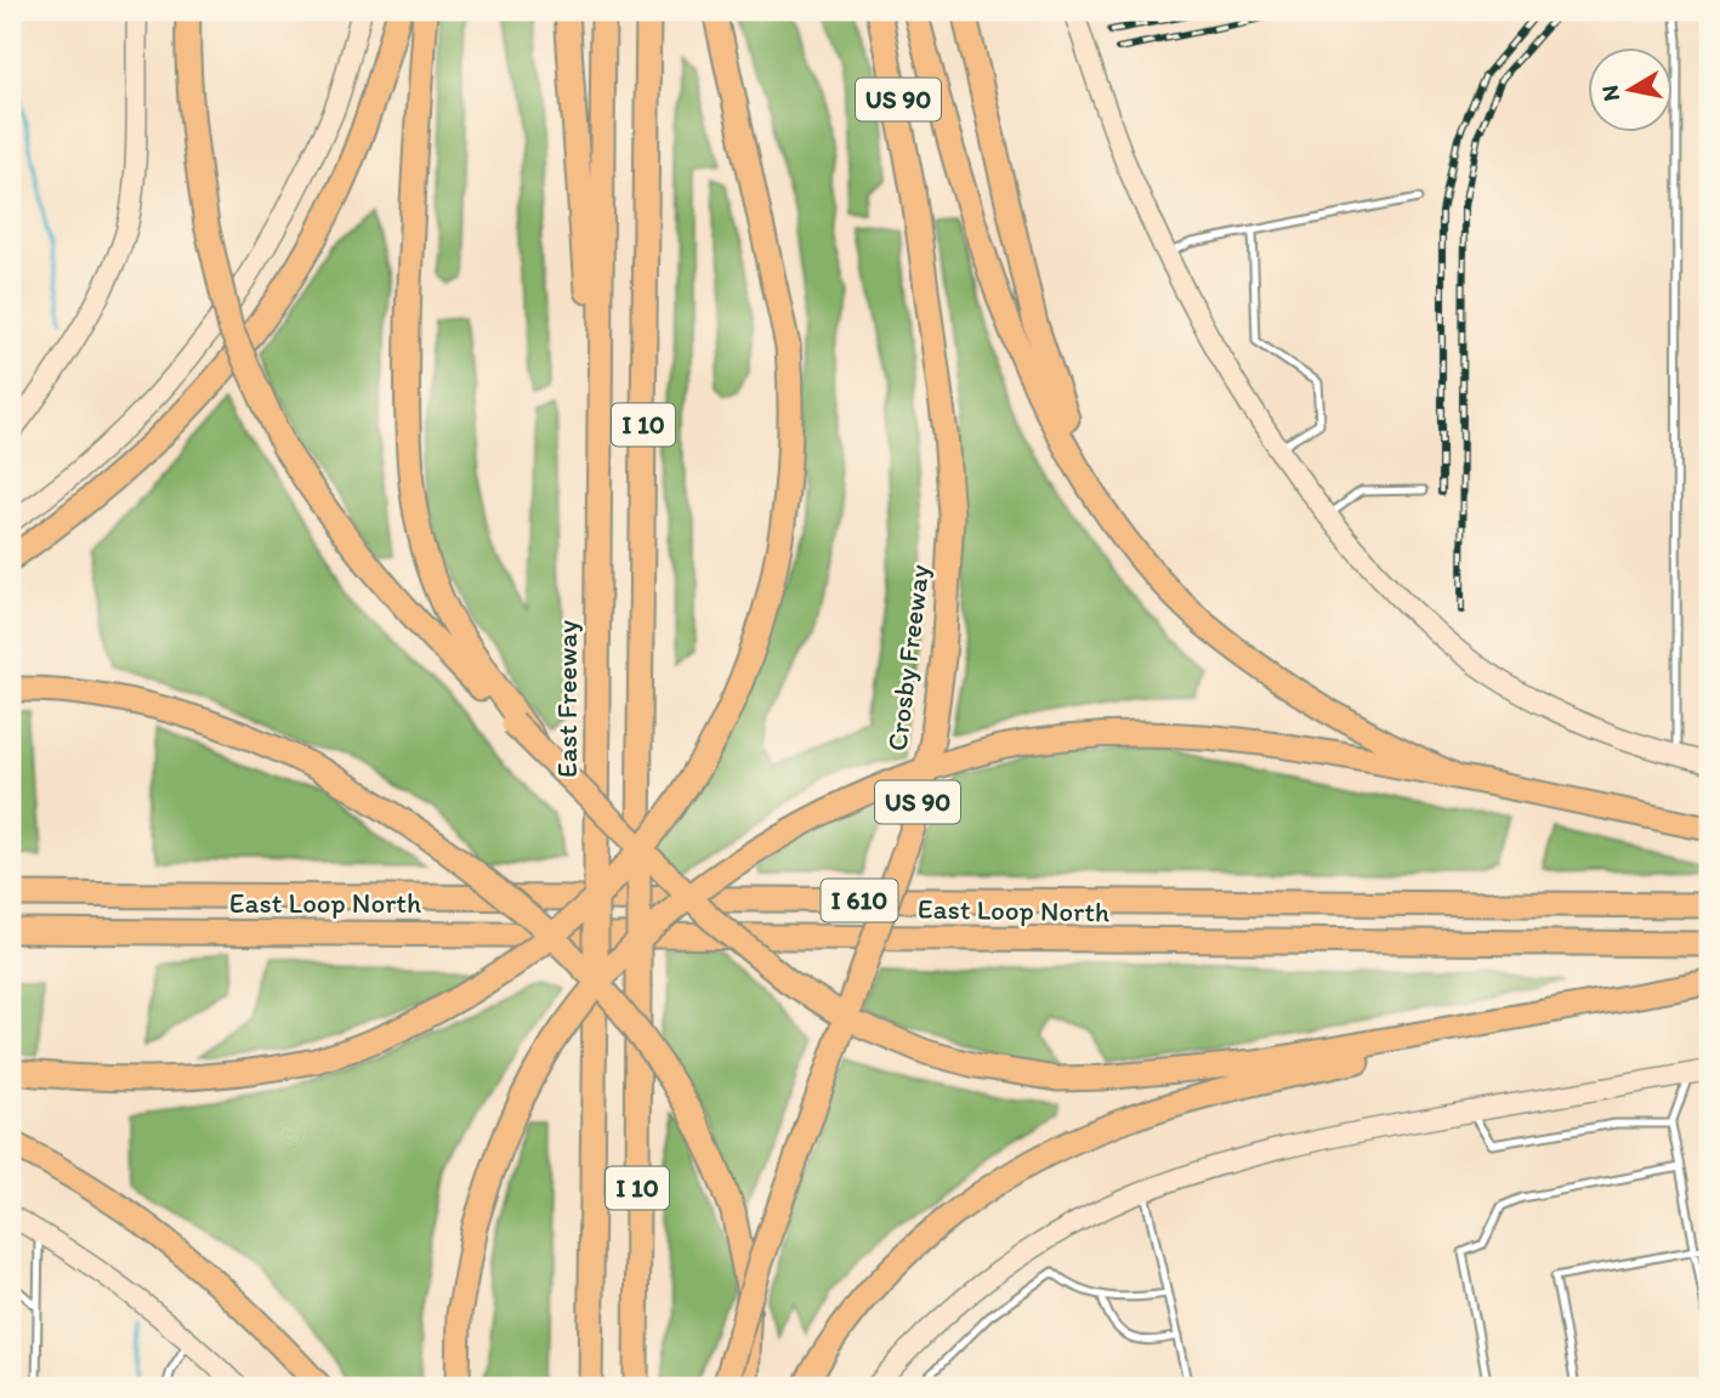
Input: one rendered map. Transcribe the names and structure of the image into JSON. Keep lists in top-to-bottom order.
{
  "streets": {
    "highway": [
      "US 90",
      "I 10",
      "Crosby Freeway",
      "East Freeway",
      "I 610",
      "East Loop North"
    ]
  },
  "north": "left"
}
